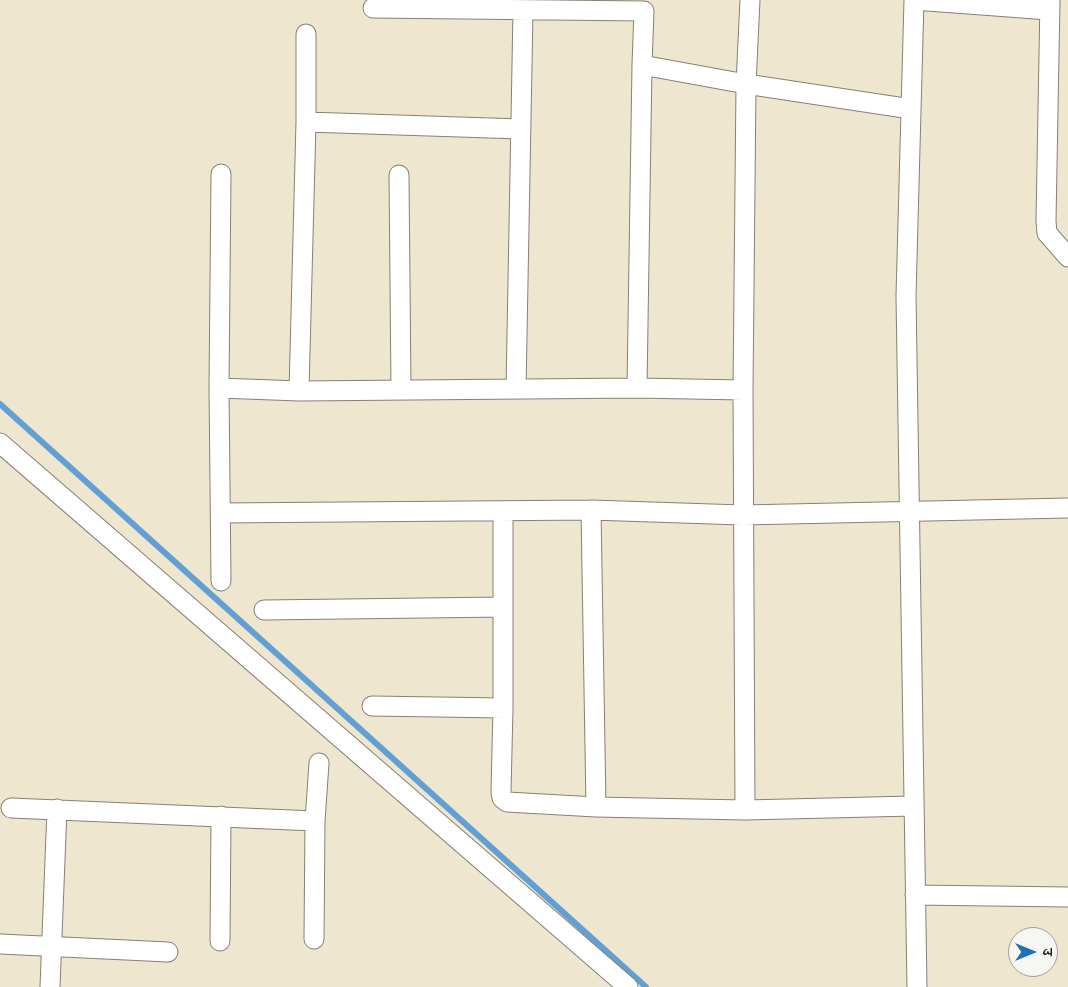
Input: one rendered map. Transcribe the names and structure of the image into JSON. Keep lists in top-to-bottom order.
{
  "north": "right"
}
